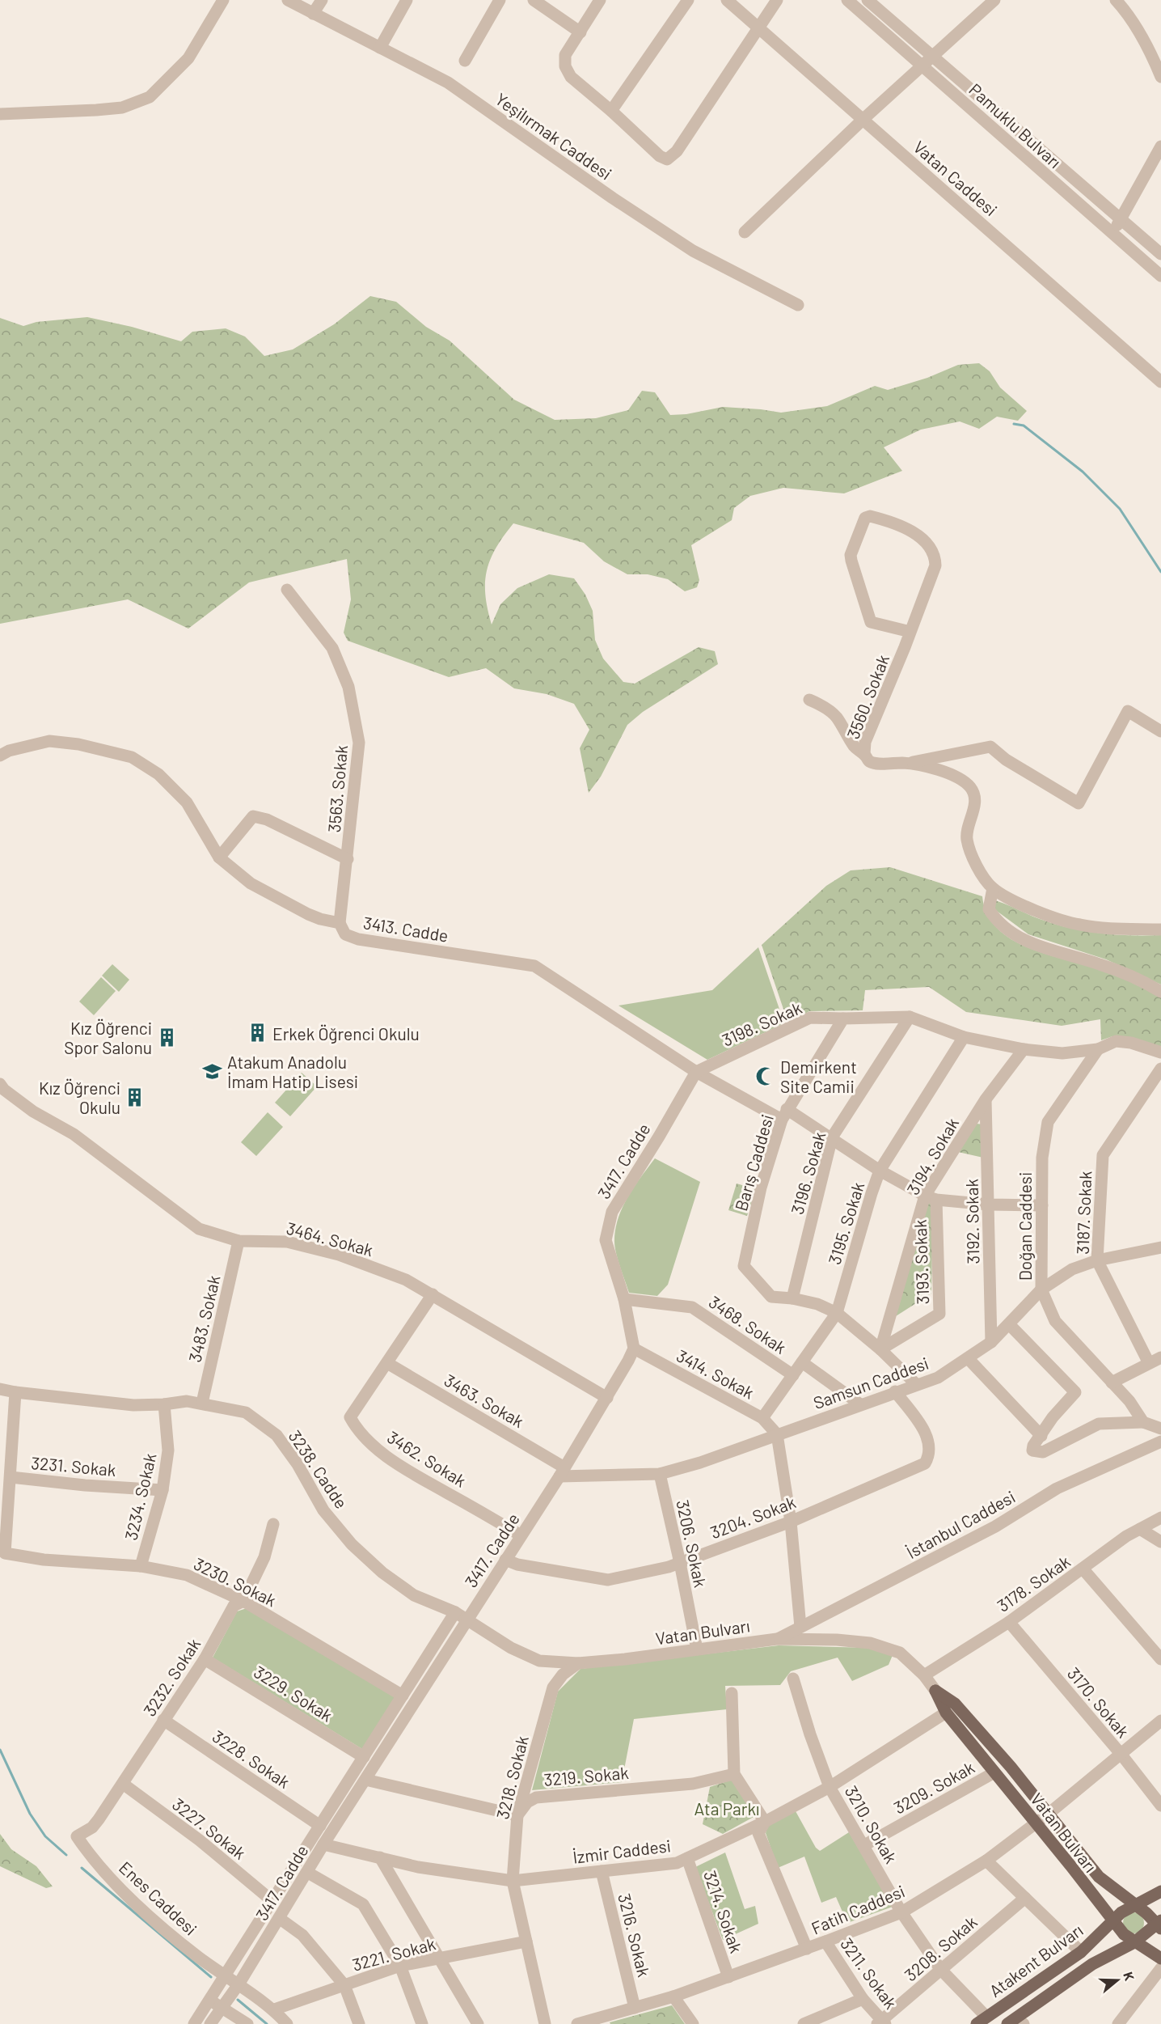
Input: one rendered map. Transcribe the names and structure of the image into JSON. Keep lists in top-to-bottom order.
{
  "streets": {
    "main road": ["Vatan Bulvarı", "Atakent Bulvarı"],
    "street": [
      "Pamuklu Bulvarı",
      "Yeşilırmak Caddesi",
      "Vatan Caddesi",
      "3560. Sokak",
      "3563. Sokak",
      "3413. Cadde",
      "3198. Sokak",
      "3194. Sokak",
      "3417. Cadde",
      "Barış Caddesi",
      "3196. Sokak",
      "3187. Sokak",
      "3192. Sokak",
      "3195. Sokak",
      "Doğan Caddesi",
      "3464. Sokak",
      "3193. Sokak",
      "3483. Sokak",
      "3468. Sokak",
      "3414. Sokak",
      "Samsun Caddesi",
      "3463. Sokak",
      "3462. Sokak",
      "3231. Sokak",
      "3238. Cadde",
      "3234. Sokak",
      "3204. Sokak",
      "İstanbul Caddesi",
      "3206. Sokak",
      "3230. Sokak",
      "3178. Sokak",
      "3232. Sokak",
      "3229. Sokak",
      "3170. Sokak",
      "3228. Sokak",
      "3219. Sokak",
      "3218. Sokak",
      "3209. Sokak",
      "3210. Sokak",
      "3227. Sokak",
      "İzmir Caddesi",
      "Enes Caddesi",
      "Fatih Caddesi",
      "3214. Sokak",
      "3216. Sokak",
      "3208. Sokak",
      "3221. Sokak",
      "3211. Sokak"
    ]
  },
  "crossings": [
    ["3563. Sokak", "3413. Cadde"],
    ["3413. Cadde", "3198. Sokak"],
    ["3413. Cadde", "3194. Sokak"],
    ["3413. Cadde", "3417. Cadde"],
    ["3413. Cadde", "Barış Caddesi"],
    ["3413. Cadde", "3196. Sokak"],
    ["3413. Cadde", "3195. Sokak"],
    ["3413. Cadde", "3193. Sokak"],
    ["3198. Sokak", "3417. Cadde"],
    ["3198. Sokak", "Barış Caddesi"],
    ["3194. Sokak", "Barış Caddesi"],
    ["3194. Sokak", "3192. Sokak"],
    ["3194. Sokak", "3193. Sokak"],
    ["3417. Cadde", "3464. Sokak"],
    ["3417. Cadde", "3468. Sokak"],
    ["3417. Cadde", "3414. Sokak"],
    ["3417. Cadde", "Samsun Caddesi"],
    ["3417. Cadde", "3463. Sokak"],
    ["3417. Cadde", "3462. Sokak"],
    ["3417. Cadde", "3238. Cadde"],
    ["3417. Cadde", "3204. Sokak"],
    ["3417. Cadde", "3230. Sokak"],
    ["3417. Cadde", "Vatan Bulvarı"],
    ["3417. Cadde", "3229. Sokak"],
    ["3417. Cadde", "3228. Sokak"],
    ["3417. Cadde", "3227. Sokak"],
    ["3417. Cadde", "İzmir Caddesi"],
    ["3417. Cadde", "Enes Caddesi"],
    ["Barış Caddesi", "3196. Sokak"],
    ["Barış Caddesi", "3195. Sokak"],
    ["Barış Caddesi", "3193. Sokak"],
    ["Barış Caddesi", "Samsun Caddesi"],
    ["3187. Sokak", "Samsun Caddesi"],
    ["3192. Sokak", "Samsun Caddesi"],
    ["3195. Sokak", "3468. Sokak"],
    ["3195. Sokak", "3414. Sokak"],
    ["Doğan Caddesi", "Samsun Caddesi"],
    ["3464. Sokak", "3483. Sokak"],
    ["3464. Sokak", "3462. Sokak"],
    ["3483. Sokak", "3238. Cadde"],
    ["3414. Sokak", "Samsun Caddesi"],
    ["Samsun Caddesi", "3463. Sokak"],
    ["Samsun Caddesi", "3204. Sokak"],
    ["Samsun Caddesi", "3206. Sokak"],
    ["3463. Sokak", "3462. Sokak"],
    ["3231. Sokak", "3234. Sokak"],
    ["3231. Sokak", "3230. Sokak"],
    ["3238. Cadde", "3234. Sokak"],
    ["3238. Cadde", "Vatan Bulvarı"],
    ["3234. Sokak", "3230. Sokak"],
    ["3204. Sokak", "3206. Sokak"],
    ["İstanbul Caddesi", "Vatan Bulvarı"],
    ["3206. Sokak", "Vatan Bulvarı"],
    ["3230. Sokak", "3232. Sokak"],
    ["3178. Sokak", "Vatan Bulvarı"],
    ["3178. Sokak", "3170. Sokak"],
    ["Vatan Bulvarı", "3218. Sokak"],
    ["Vatan Bulvarı", "3209. Sokak"],
    ["Vatan Bulvarı", "İzmir Caddesi"],
    ["Vatan Bulvarı", "Fatih Caddesi"],
    ["Vatan Bulvarı", "Atakent Bulvarı"],
    ["3232. Sokak", "3229. Sokak"],
    ["3232. Sokak", "3228. Sokak"],
    ["3232. Sokak", "3227. Sokak"],
    ["3232. Sokak", "Enes Caddesi"],
    ["3170. Sokak", "Fatih Caddesi"],
    ["3219. Sokak", "3218. Sokak"],
    ["3218. Sokak", "İzmir Caddesi"],
    ["3218. Sokak", "3221. Sokak"],
    ["3209. Sokak", "3210. Sokak"],
    ["3210. Sokak", "İzmir Caddesi"],
    ["3210. Sokak", "Fatih Caddesi"],
    ["3210. Sokak", "3208. Sokak"],
    ["3210. Sokak", "Atakent Bulvarı"],
    ["İzmir Caddesi", "3214. Sokak"],
    ["İzmir Caddesi", "3216. Sokak"],
    ["Fatih Caddesi", "3214. Sokak"],
    ["Fatih Caddesi", "3216. Sokak"],
    ["Fatih Caddesi", "3211. Sokak"],
    ["3208. Sokak", "3211. Sokak"]
  ],
  "parks": ["Ata Parkı"],
  "places": {
    "building": ["Erkek Öğrenci Okulu", "Kız Öğrenci Spor Salonu", "Kız Öğrenci Okulu"],
    "school or university": ["Atakum Anadolu İmam Hatip Lisesi"],
    "mosque": ["Demirkent Site Camii"]
  },
  "north": "right"
}
